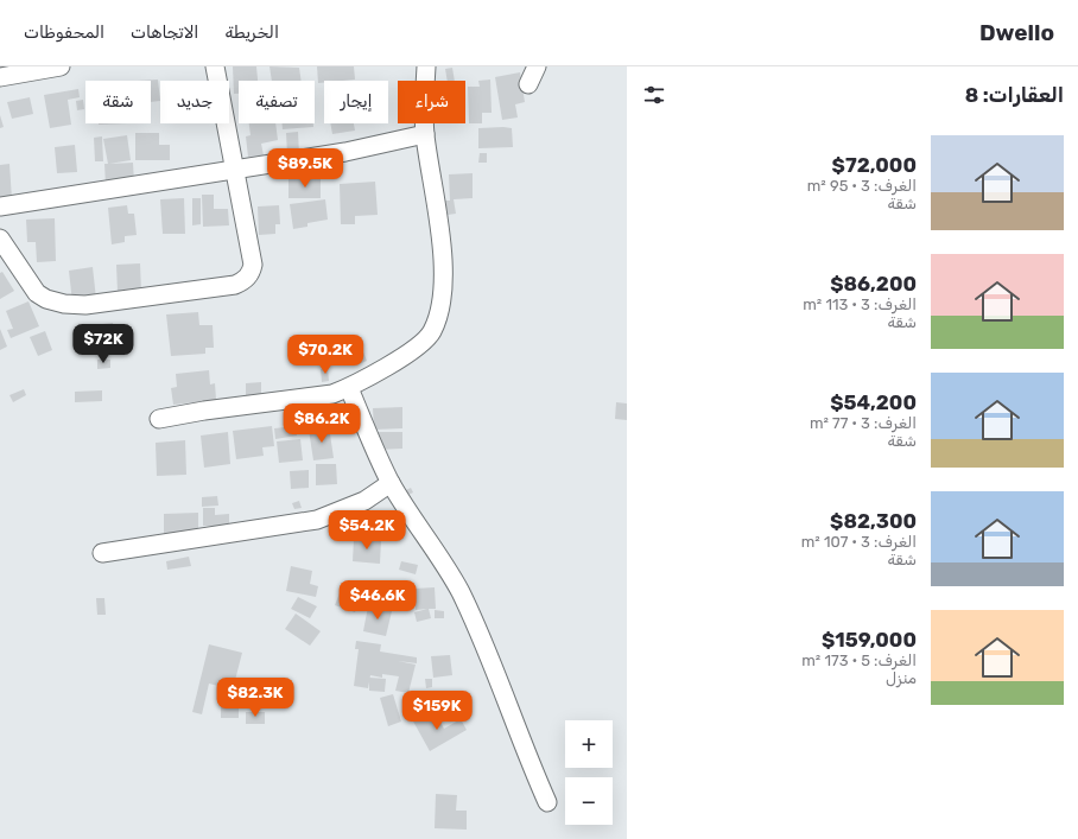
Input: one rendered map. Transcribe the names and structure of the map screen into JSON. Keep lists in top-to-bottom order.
{
  "page": {
    "header": "Dwello",
    "nav": ["الخريطة", "الاتجاهات", "المحفوظات"],
    "heading": "العقارات: 8",
    "chip": [
      "شراء",
      "إيجار",
      "تصفية",
      "جديد",
      "شقة"
    ],
    "list": [
      {
        "name": "$72,000",
        "note": "الغرف: 3 · 95 m² · شقة"
      },
      {
        "name": "$86,200",
        "note": "الغرف: 3 · 113 m² · شقة"
      },
      {
        "name": "$54,200",
        "note": "الغرف: 3 · 77 m² · شقة"
      },
      {
        "name": "$82,300",
        "note": "الغرف: 3 · 107 m² · شقة"
      },
      {
        "name": "$159,000",
        "note": "الغرف: 5 · 173 m² · منزل"
      }
    ],
    "price": [
      "$89.5K",
      "$72K",
      "$70.2K",
      "$86.2K",
      "$54.2K",
      "$46.6K",
      "$82.3K",
      "$159K"
    ],
    "map_buttons": ["+", "−"]
  }
}
